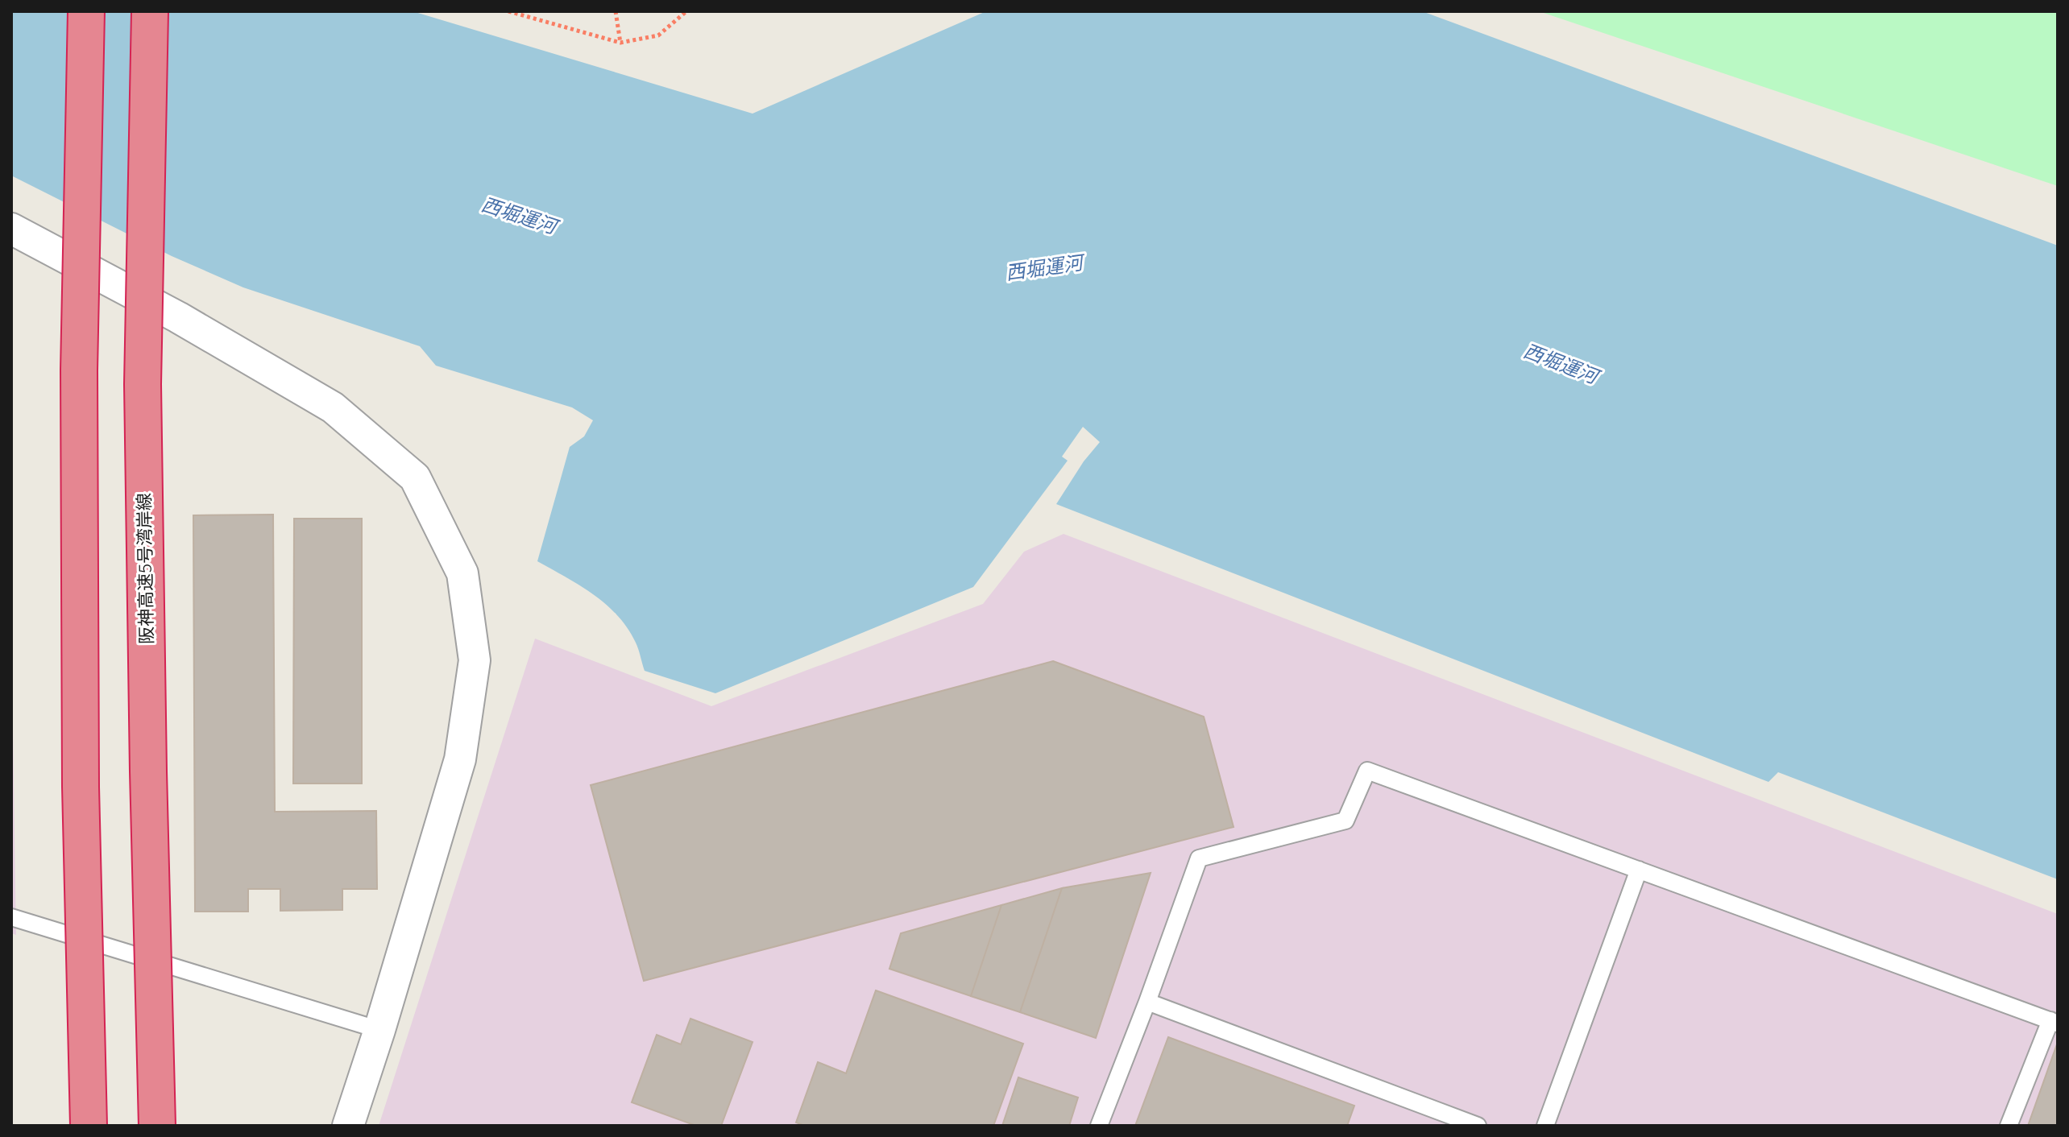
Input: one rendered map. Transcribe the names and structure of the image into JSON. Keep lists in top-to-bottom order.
{
  "streets": {
    "highway": ["阪神高速5号湾岸線"]
  },
  "water": ["西堀運河"]
}
